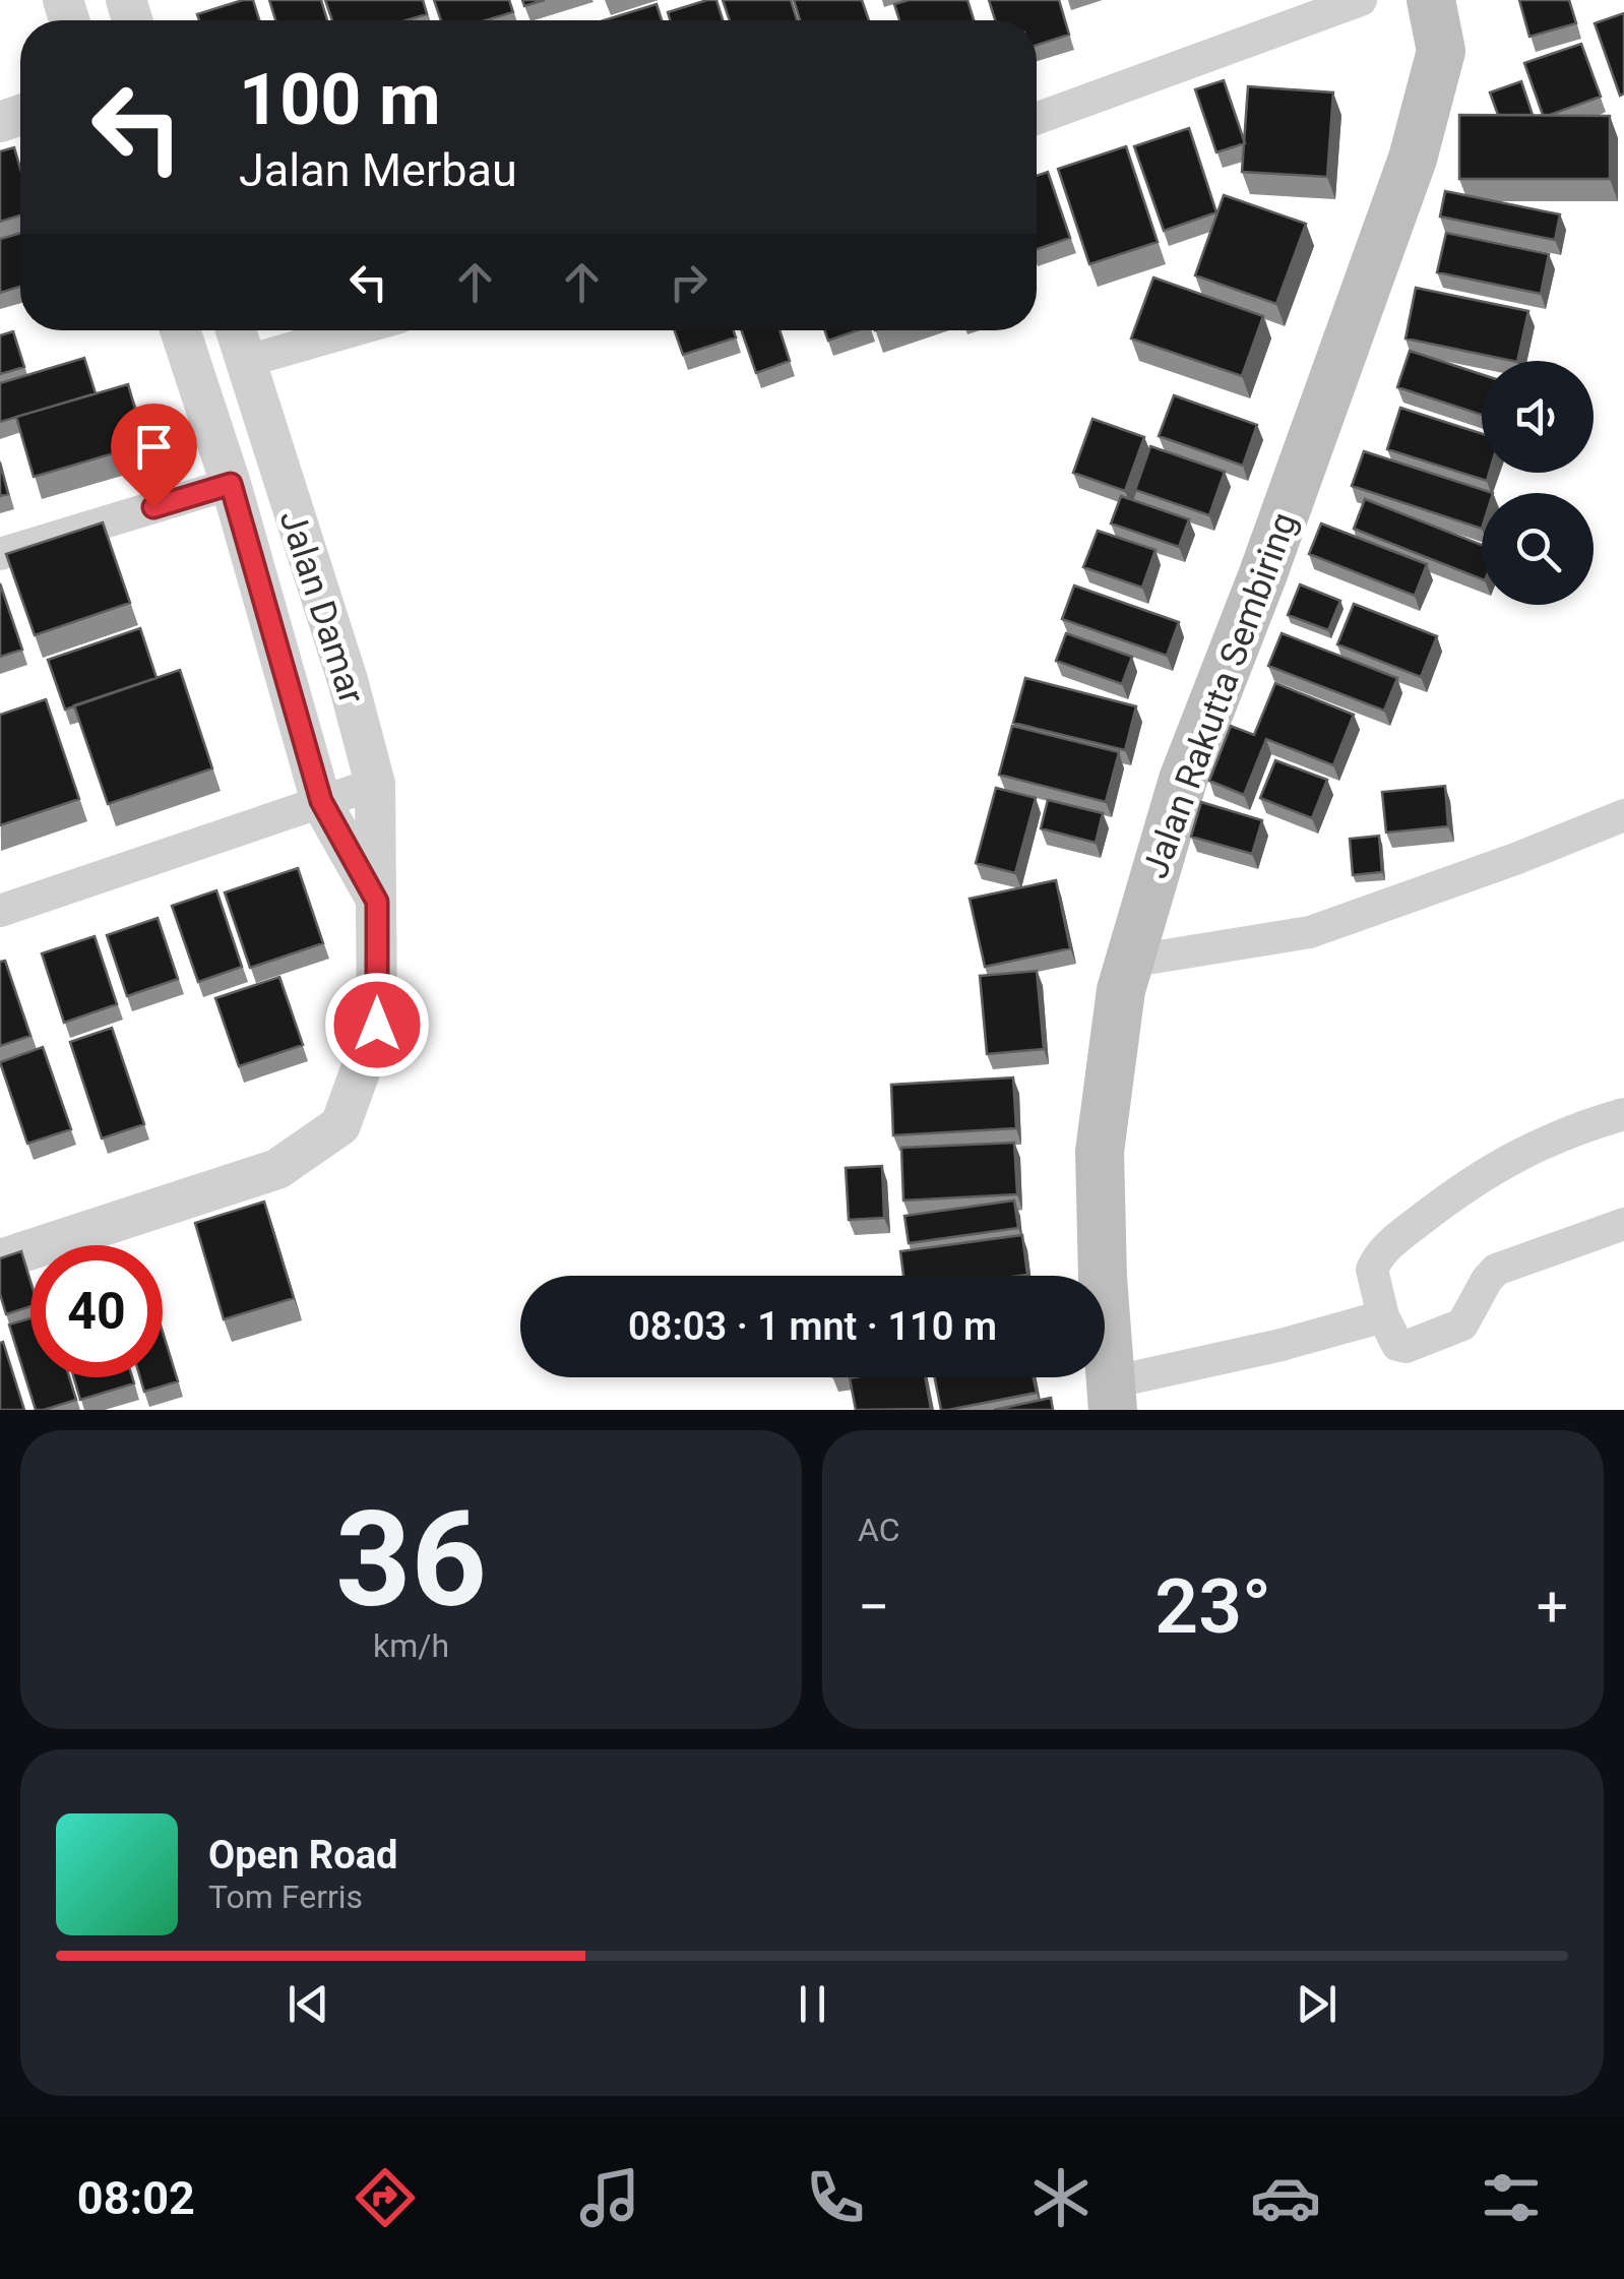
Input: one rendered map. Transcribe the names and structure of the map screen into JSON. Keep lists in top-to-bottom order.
{
  "streets": {
    "main road": ["Jalan Rakutta Sembiring"],
    "street": ["Jalan Damar"]
  },
  "page": {
    "turn": ["100 m", "Jalan Merbau"],
    "limit": "40",
    "trip": "08:03 · 1 mnt · 110 m",
    "tile": [
      ["36", "km/h"],
      "AC"
    ],
    "heat": ["−", "23°", "+"],
    "song": ["Open Road", "Tom Ferris"],
    "tabs": "08:02"
  }
}
